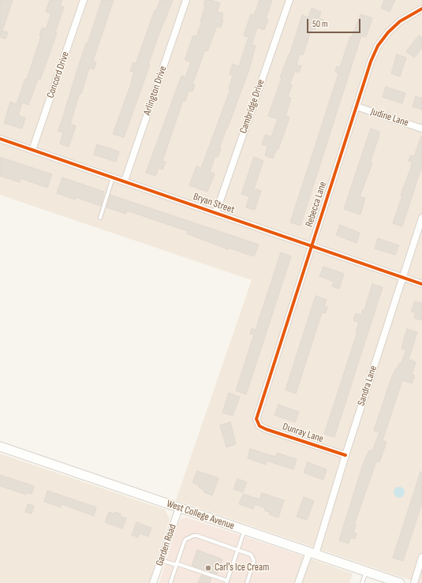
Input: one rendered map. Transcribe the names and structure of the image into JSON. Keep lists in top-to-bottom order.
{
  "streets": {
    "main road": ["West College Avenue"],
    "street": [
      "Concord Drive",
      "Arlington Drive",
      "Cambridge Drive",
      "Judine Lane",
      "Bryan Street",
      "Rebecca Lane",
      "Sandra Lane",
      "Dunray Lane",
      "Garden Road"
    ]
  },
  "crossings": [
    ["Concord Drive", "Bryan Street"],
    ["Arlington Drive", "Bryan Street"],
    ["Cambridge Drive", "Bryan Street"],
    ["Judine Lane", "Rebecca Lane"],
    ["Bryan Street", "Rebecca Lane"],
    ["Bryan Street", "Sandra Lane"],
    ["Rebecca Lane", "Dunray Lane"],
    ["Sandra Lane", "Dunray Lane"],
    ["Sandra Lane", "West College Avenue"],
    ["West College Avenue", "Garden Road"]
  ],
  "places": ["Carl's Ice Cream"],
  "scale_bar": "50 m"
}
